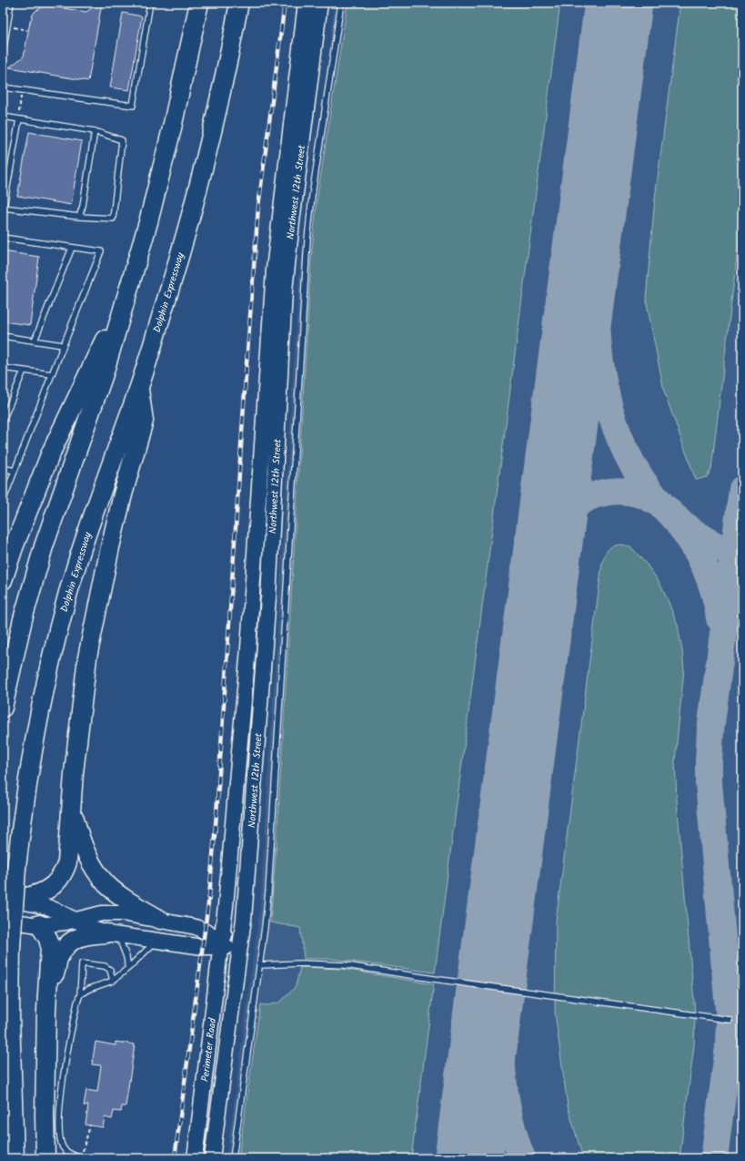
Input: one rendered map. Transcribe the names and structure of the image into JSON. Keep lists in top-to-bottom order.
{
  "streets": {
    "highway": ["Dolphin Expressway"],
    "main road": ["Northwest 12th Street", "Perimeter Road"]
  },
  "crossings": [
    ["Northwest 12th Street", "Perimeter Road"]
  ]
}
